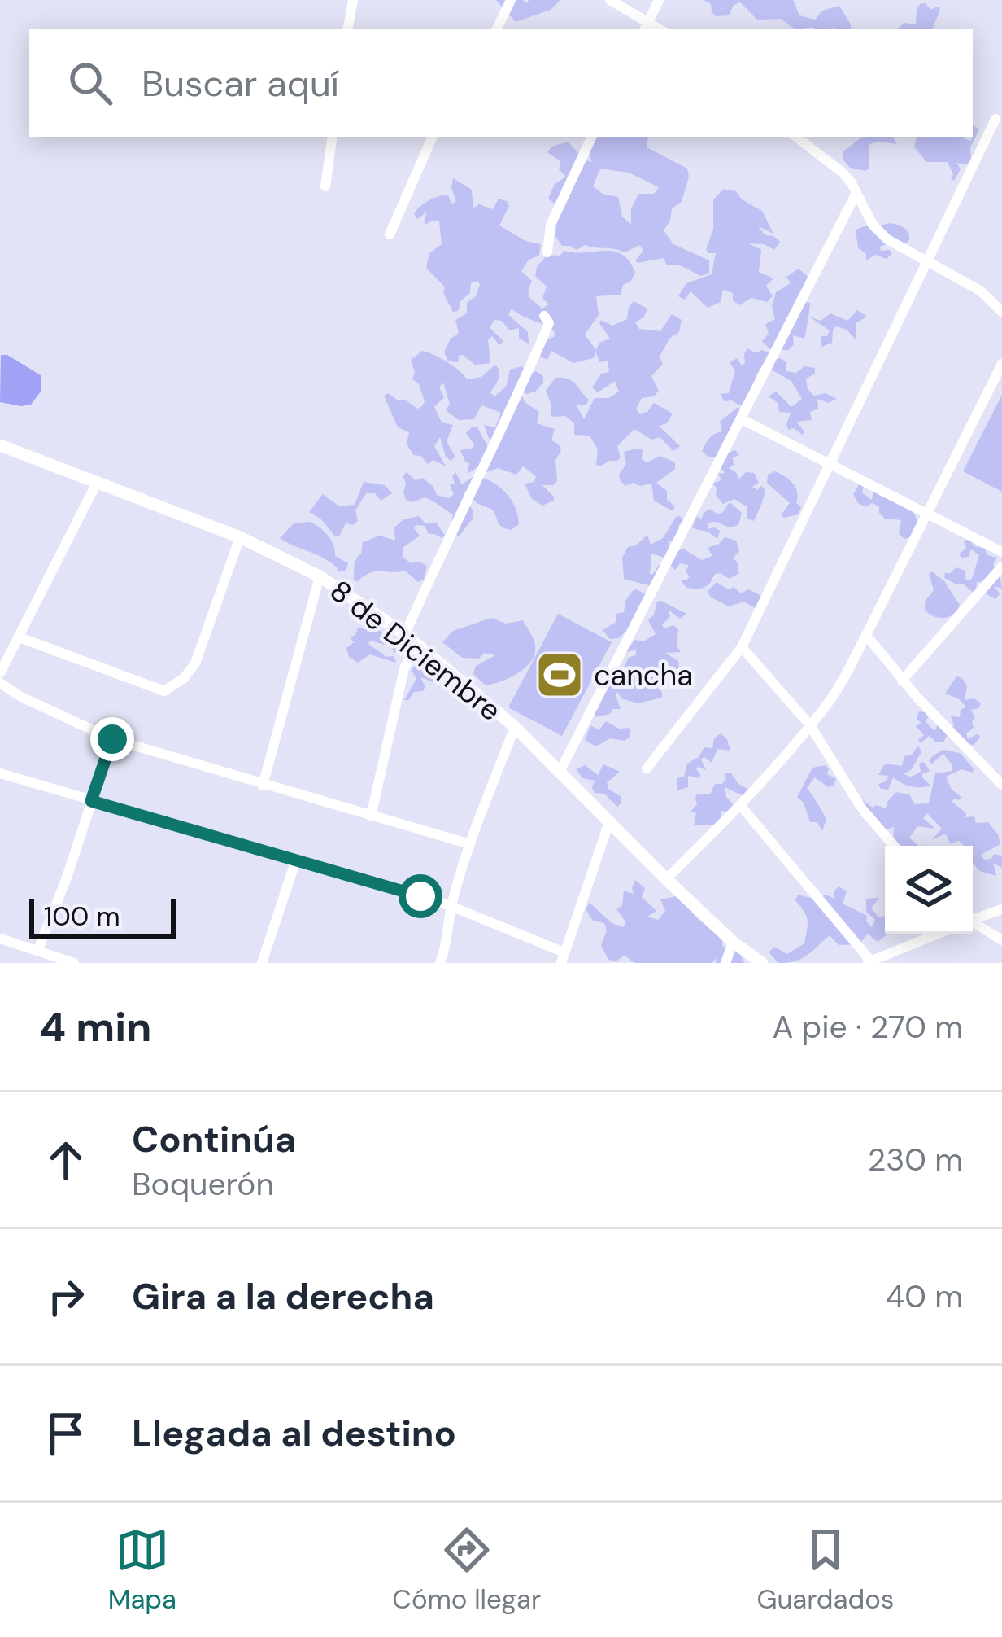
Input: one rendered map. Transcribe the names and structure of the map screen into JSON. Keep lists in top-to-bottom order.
{
  "streets": {
    "street": ["8 de Diciembre"]
  },
  "places": {
    "sports": ["cancha"]
  },
  "scale_bar": "100 m",
  "page": {
    "search": "Buscar aquí",
    "scale": "100 m",
    "heading": ["4 min", "A pie · 270 m"],
    "list": [
      ["Continúa", "Boquerón", "230 m"],
      ["Gira a la derecha", "40 m"],
      "Llegada al destino"
    ],
    "nav": ["Mapa", "Cómo llegar", "Guardados"]
  }
}
